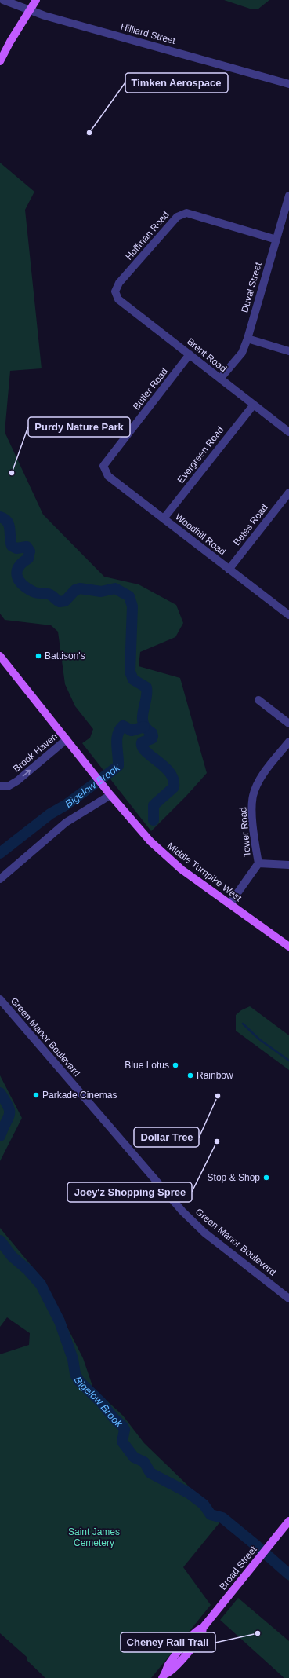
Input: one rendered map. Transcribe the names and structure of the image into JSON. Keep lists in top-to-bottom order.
{
  "streets": {
    "main road": ["Middle Turnpike West", "Broad Street"],
    "street": [
      "Hilliard Street",
      "Hoffman Road",
      "Duval Street",
      "Brent Road",
      "Butler Road",
      "Evergreen Road",
      "Bates Road",
      "Woodhill Road",
      "Brook Haven",
      "Tower Road",
      "Green Manor Boulevard"
    ]
  },
  "crossings": [
    ["Hoffman Road", "Duval Street"],
    ["Hoffman Road", "Brent Road"],
    ["Duval Street", "Brent Road"],
    ["Brent Road", "Butler Road"],
    ["Brent Road", "Evergreen Road"],
    ["Butler Road", "Woodhill Road"],
    ["Evergreen Road", "Woodhill Road"],
    ["Bates Road", "Woodhill Road"],
    ["Brook Haven", "Middle Turnpike West"],
    ["Tower Road", "Middle Turnpike West"]
  ],
  "water": ["Bigelow Brook"],
  "parks": ["Saint James Cemetery"],
  "places": [
    "Timken Aerospace",
    "Purdy Nature Park",
    "Battison's",
    "Blue Lotus",
    "Rainbow",
    "Parkade Cinemas",
    "Dollar Tree",
    "Joey'z Shopping Spree",
    "Stop & Shop",
    "Cheney Rail Trail"
  ]
}
